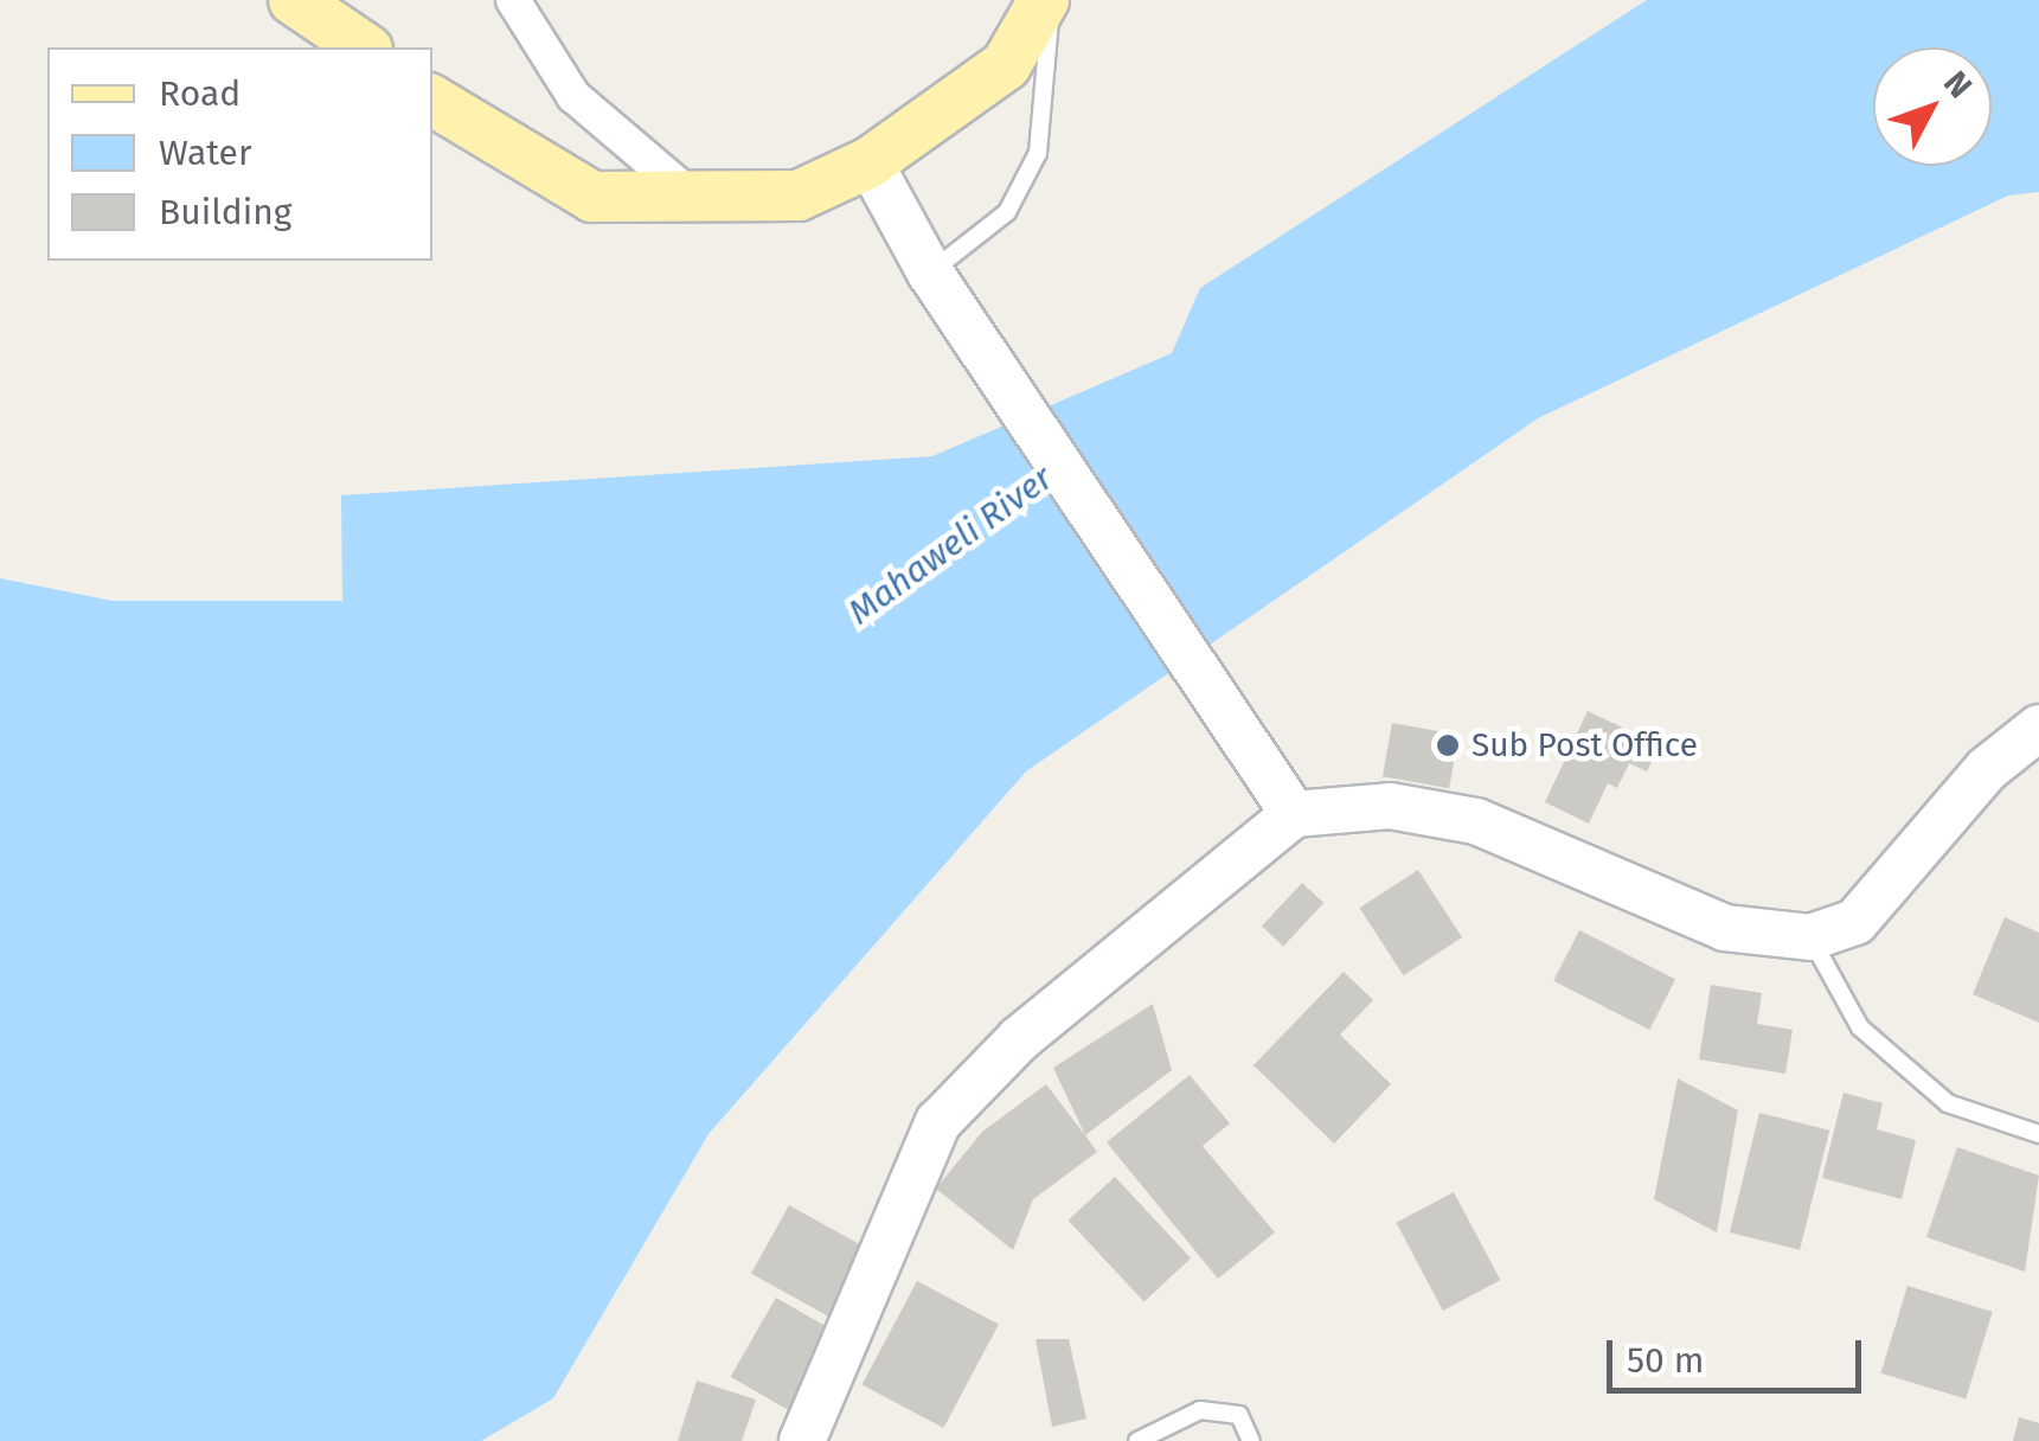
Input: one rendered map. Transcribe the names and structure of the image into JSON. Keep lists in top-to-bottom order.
{
  "water": ["Mahaweli River"],
  "places": ["Sub Post Office"],
  "legend": ["Road", "Water", "Building"],
  "scale_bar": "50 m",
  "north": "top right"
}
